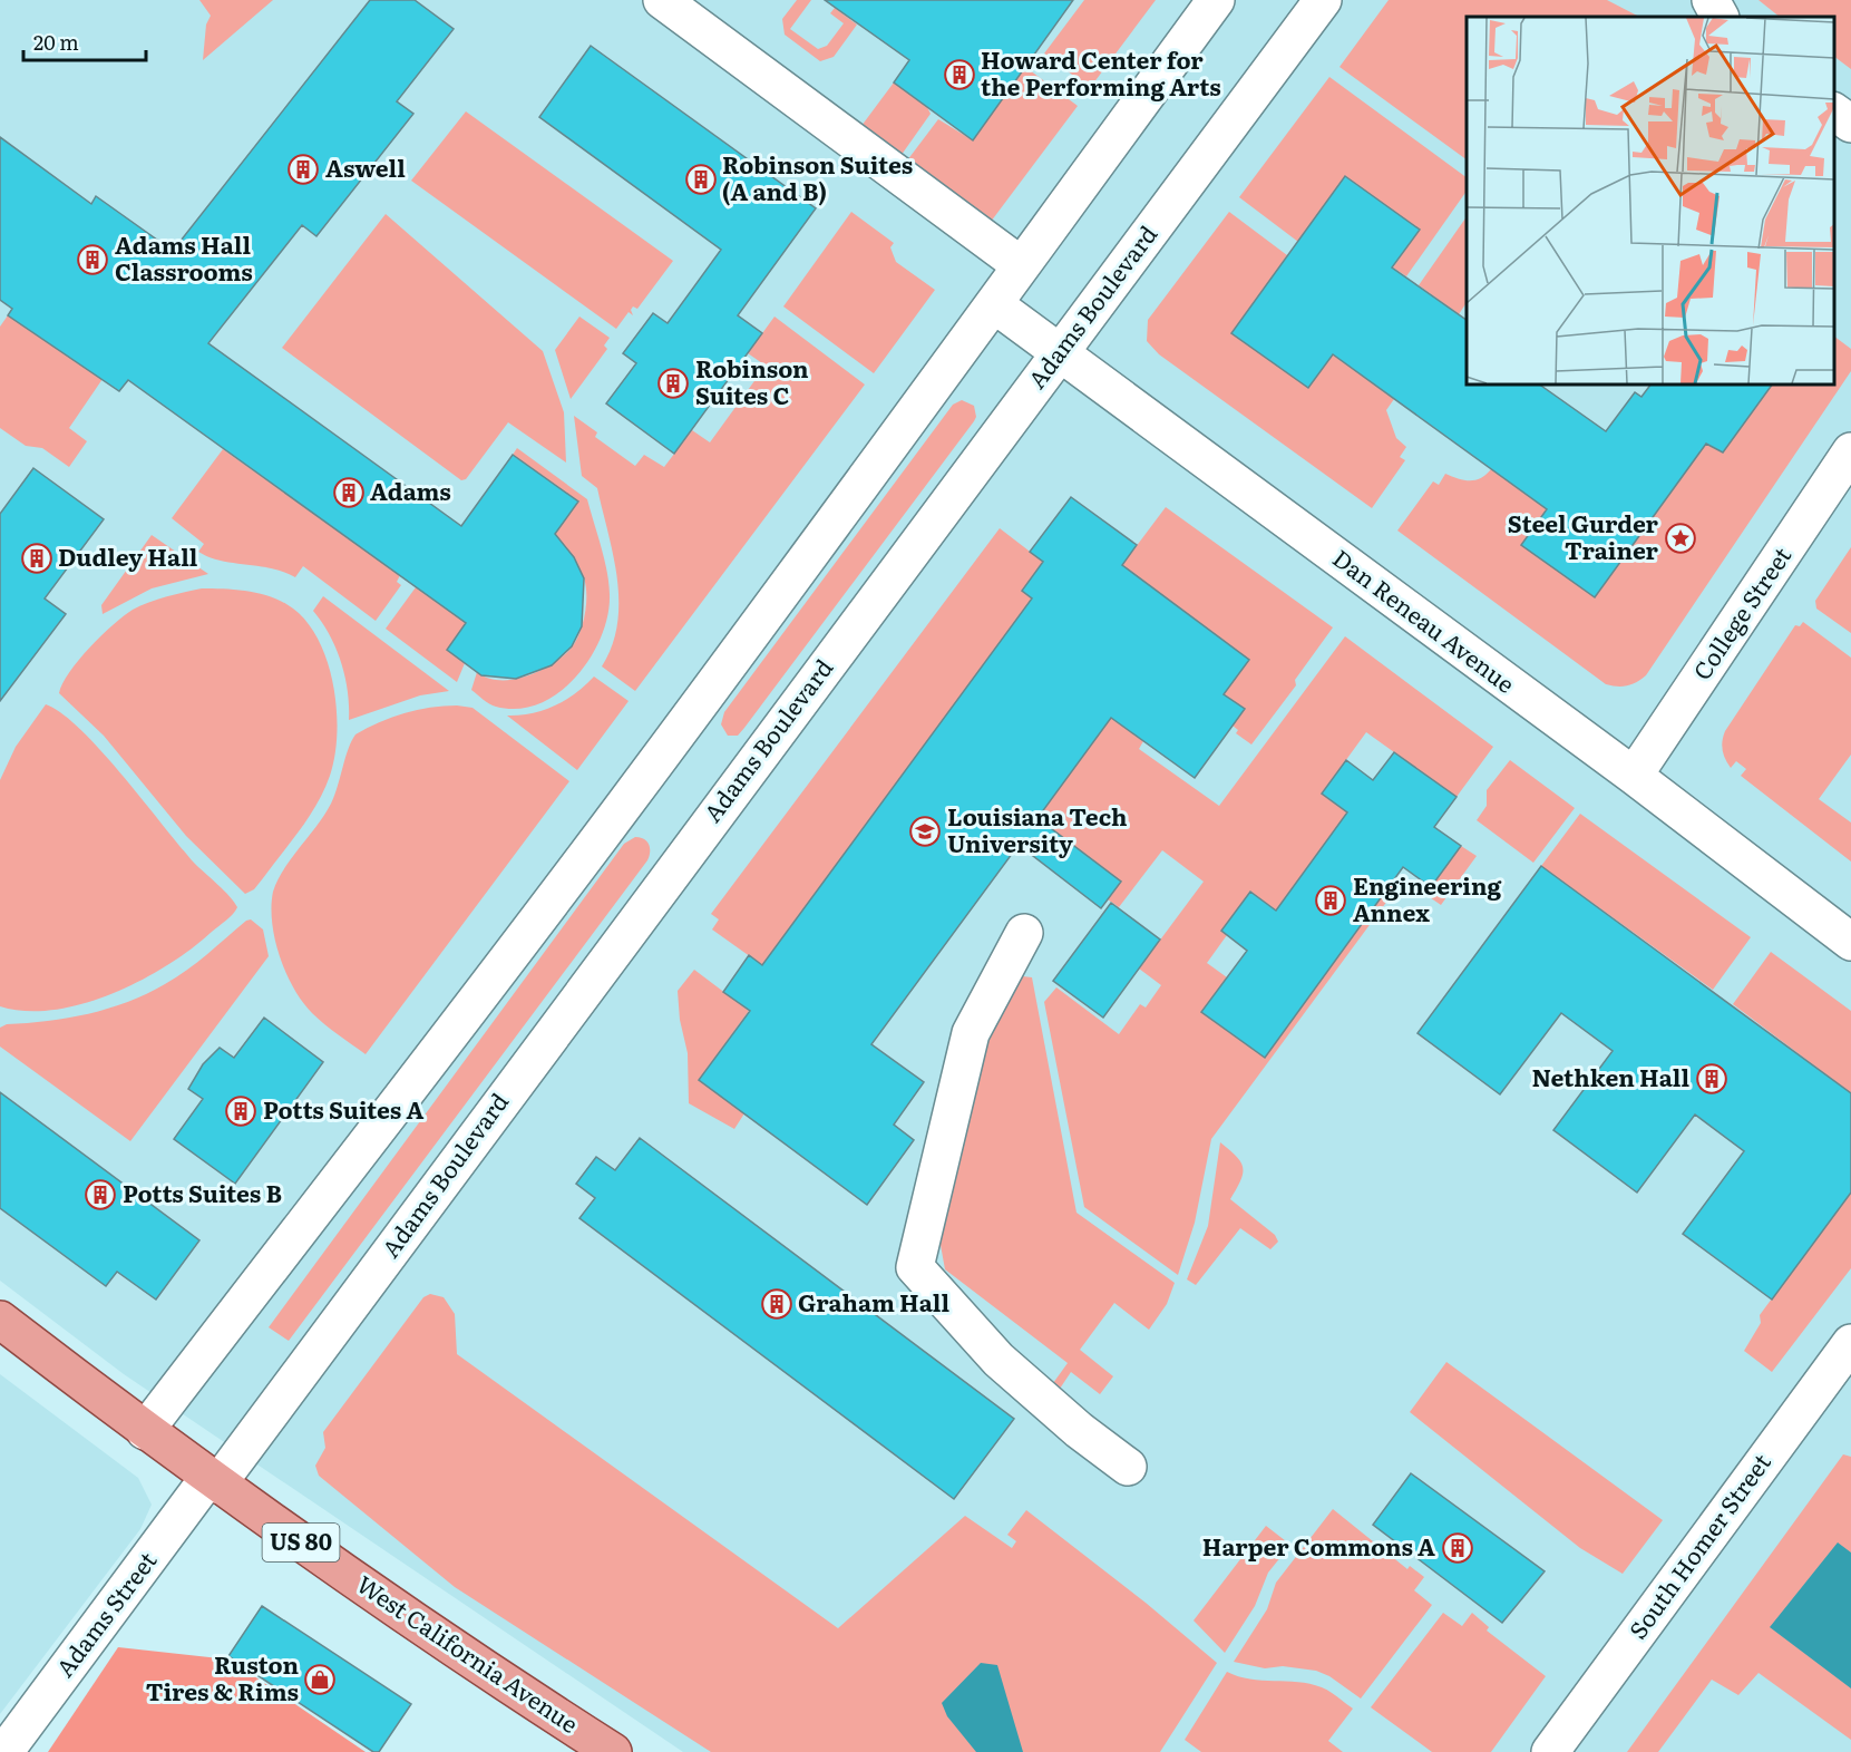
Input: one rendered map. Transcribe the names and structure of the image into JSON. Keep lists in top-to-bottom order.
{
  "streets": {
    "main road": ["US 80", "West California Avenue"],
    "street": [
      "Adams Boulevard",
      "College Street",
      "Dan Reneau Avenue",
      "South Homer Street",
      "Adams Street"
    ]
  },
  "crossings": [
    ["Adams Boulevard", "Dan Reneau Avenue"],
    ["Adams Boulevard", "Adams Street"],
    ["Adams Boulevard", "West California Avenue"],
    ["College Street", "Dan Reneau Avenue"],
    ["Adams Street", "West California Avenue"]
  ],
  "places": {
    "building": [
      "Howard Center for the Performing Arts",
      "Aswell",
      "Robinson Suites (A and B)",
      "Adams Hall Classrooms",
      "Robinson Suites C",
      "Adams",
      "Dudley Hall",
      "Engineering Annex",
      "Nethken Hall",
      "Potts Suites A",
      "Potts Suites B",
      "Graham Hall",
      "Harper Commons A"
    ],
    "place": ["Steel Gurder Trainer"],
    "school or university": ["Louisiana Tech University"],
    "shop": ["Ruston Tires & Rims"]
  },
  "scale_bar": "20 m"
}
